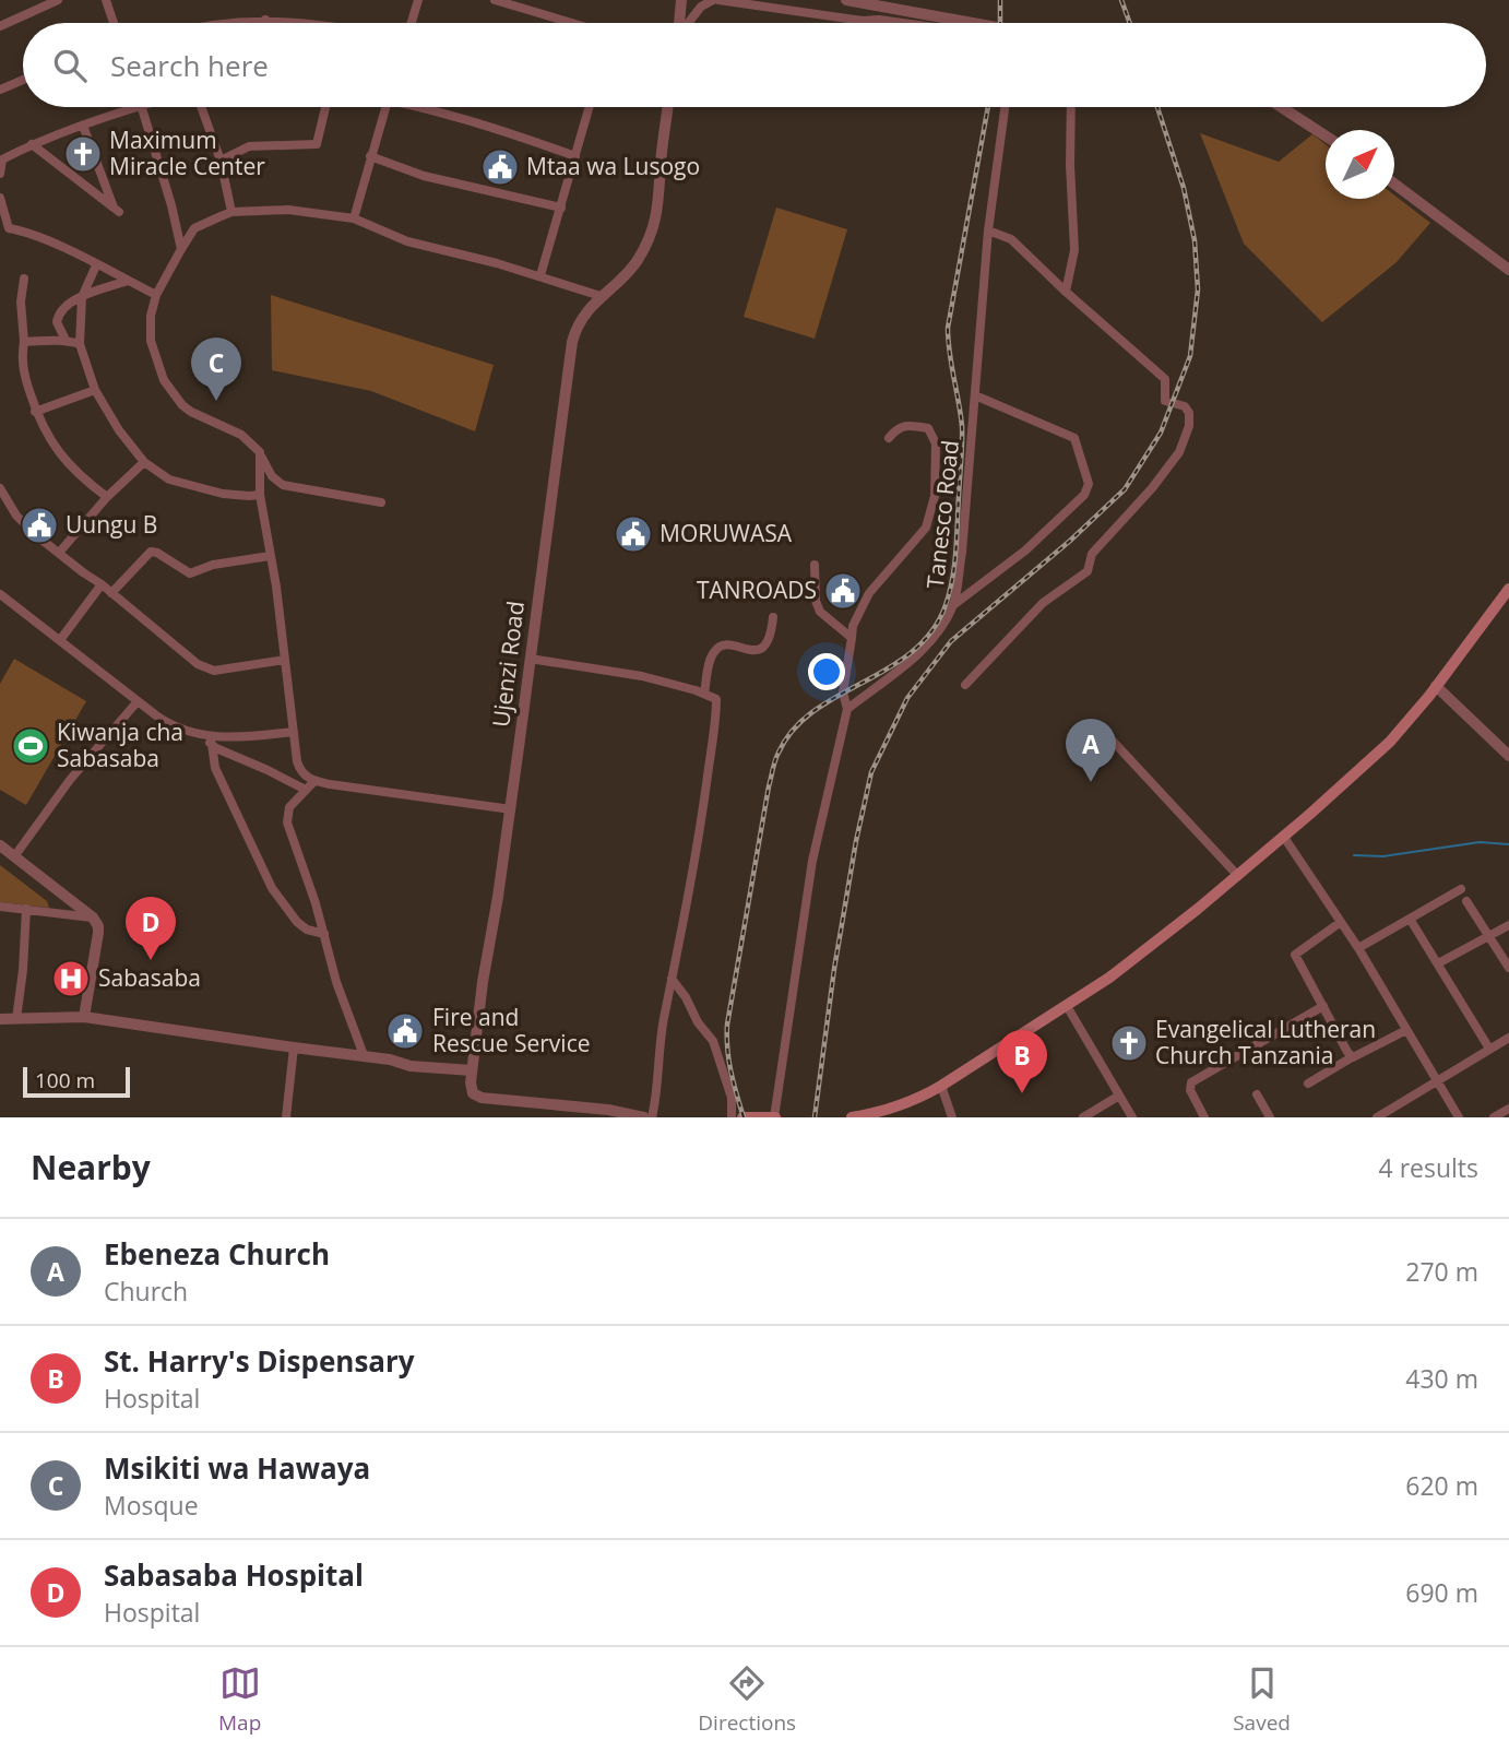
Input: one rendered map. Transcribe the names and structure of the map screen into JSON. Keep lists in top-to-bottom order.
{
  "streets": {
    "street": ["Tanesco Road", "Ujenzi Road"]
  },
  "places": {
    "church": ["Maximum Miracle Center", "Evangelical Lutheran Church Tanzania"],
    "public building": [
      "Mtaa wa Lusogo",
      "Uungu B",
      "MORUWASA",
      "TANROADS",
      "Fire and Rescue Service"
    ],
    "sports": ["Kiwanja cha Sabasaba"],
    "hospital": ["Sabasaba"]
  },
  "scale_bar": "100 m",
  "north": "top right",
  "page": {
    "search": "Search here",
    "pins": [
      "C",
      "A",
      "D",
      "B"
    ],
    "scale": "100 m",
    "heading": ["Nearby", "4 results"],
    "list": [
      {
        "mark": "A",
        "name": "Ebeneza Church",
        "note": "Church",
        "value": "270 m"
      },
      {
        "mark": "B",
        "name": "St. Harry's Dispensary",
        "note": "Hospital",
        "value": "430 m"
      },
      {
        "mark": "C",
        "name": "Msikiti wa Hawaya",
        "note": "Mosque",
        "value": "620 m"
      },
      {
        "mark": "D",
        "name": "Sabasaba Hospital",
        "note": "Hospital",
        "value": "690 m"
      }
    ],
    "nav": ["Map", "Directions", "Saved"]
  }
}
